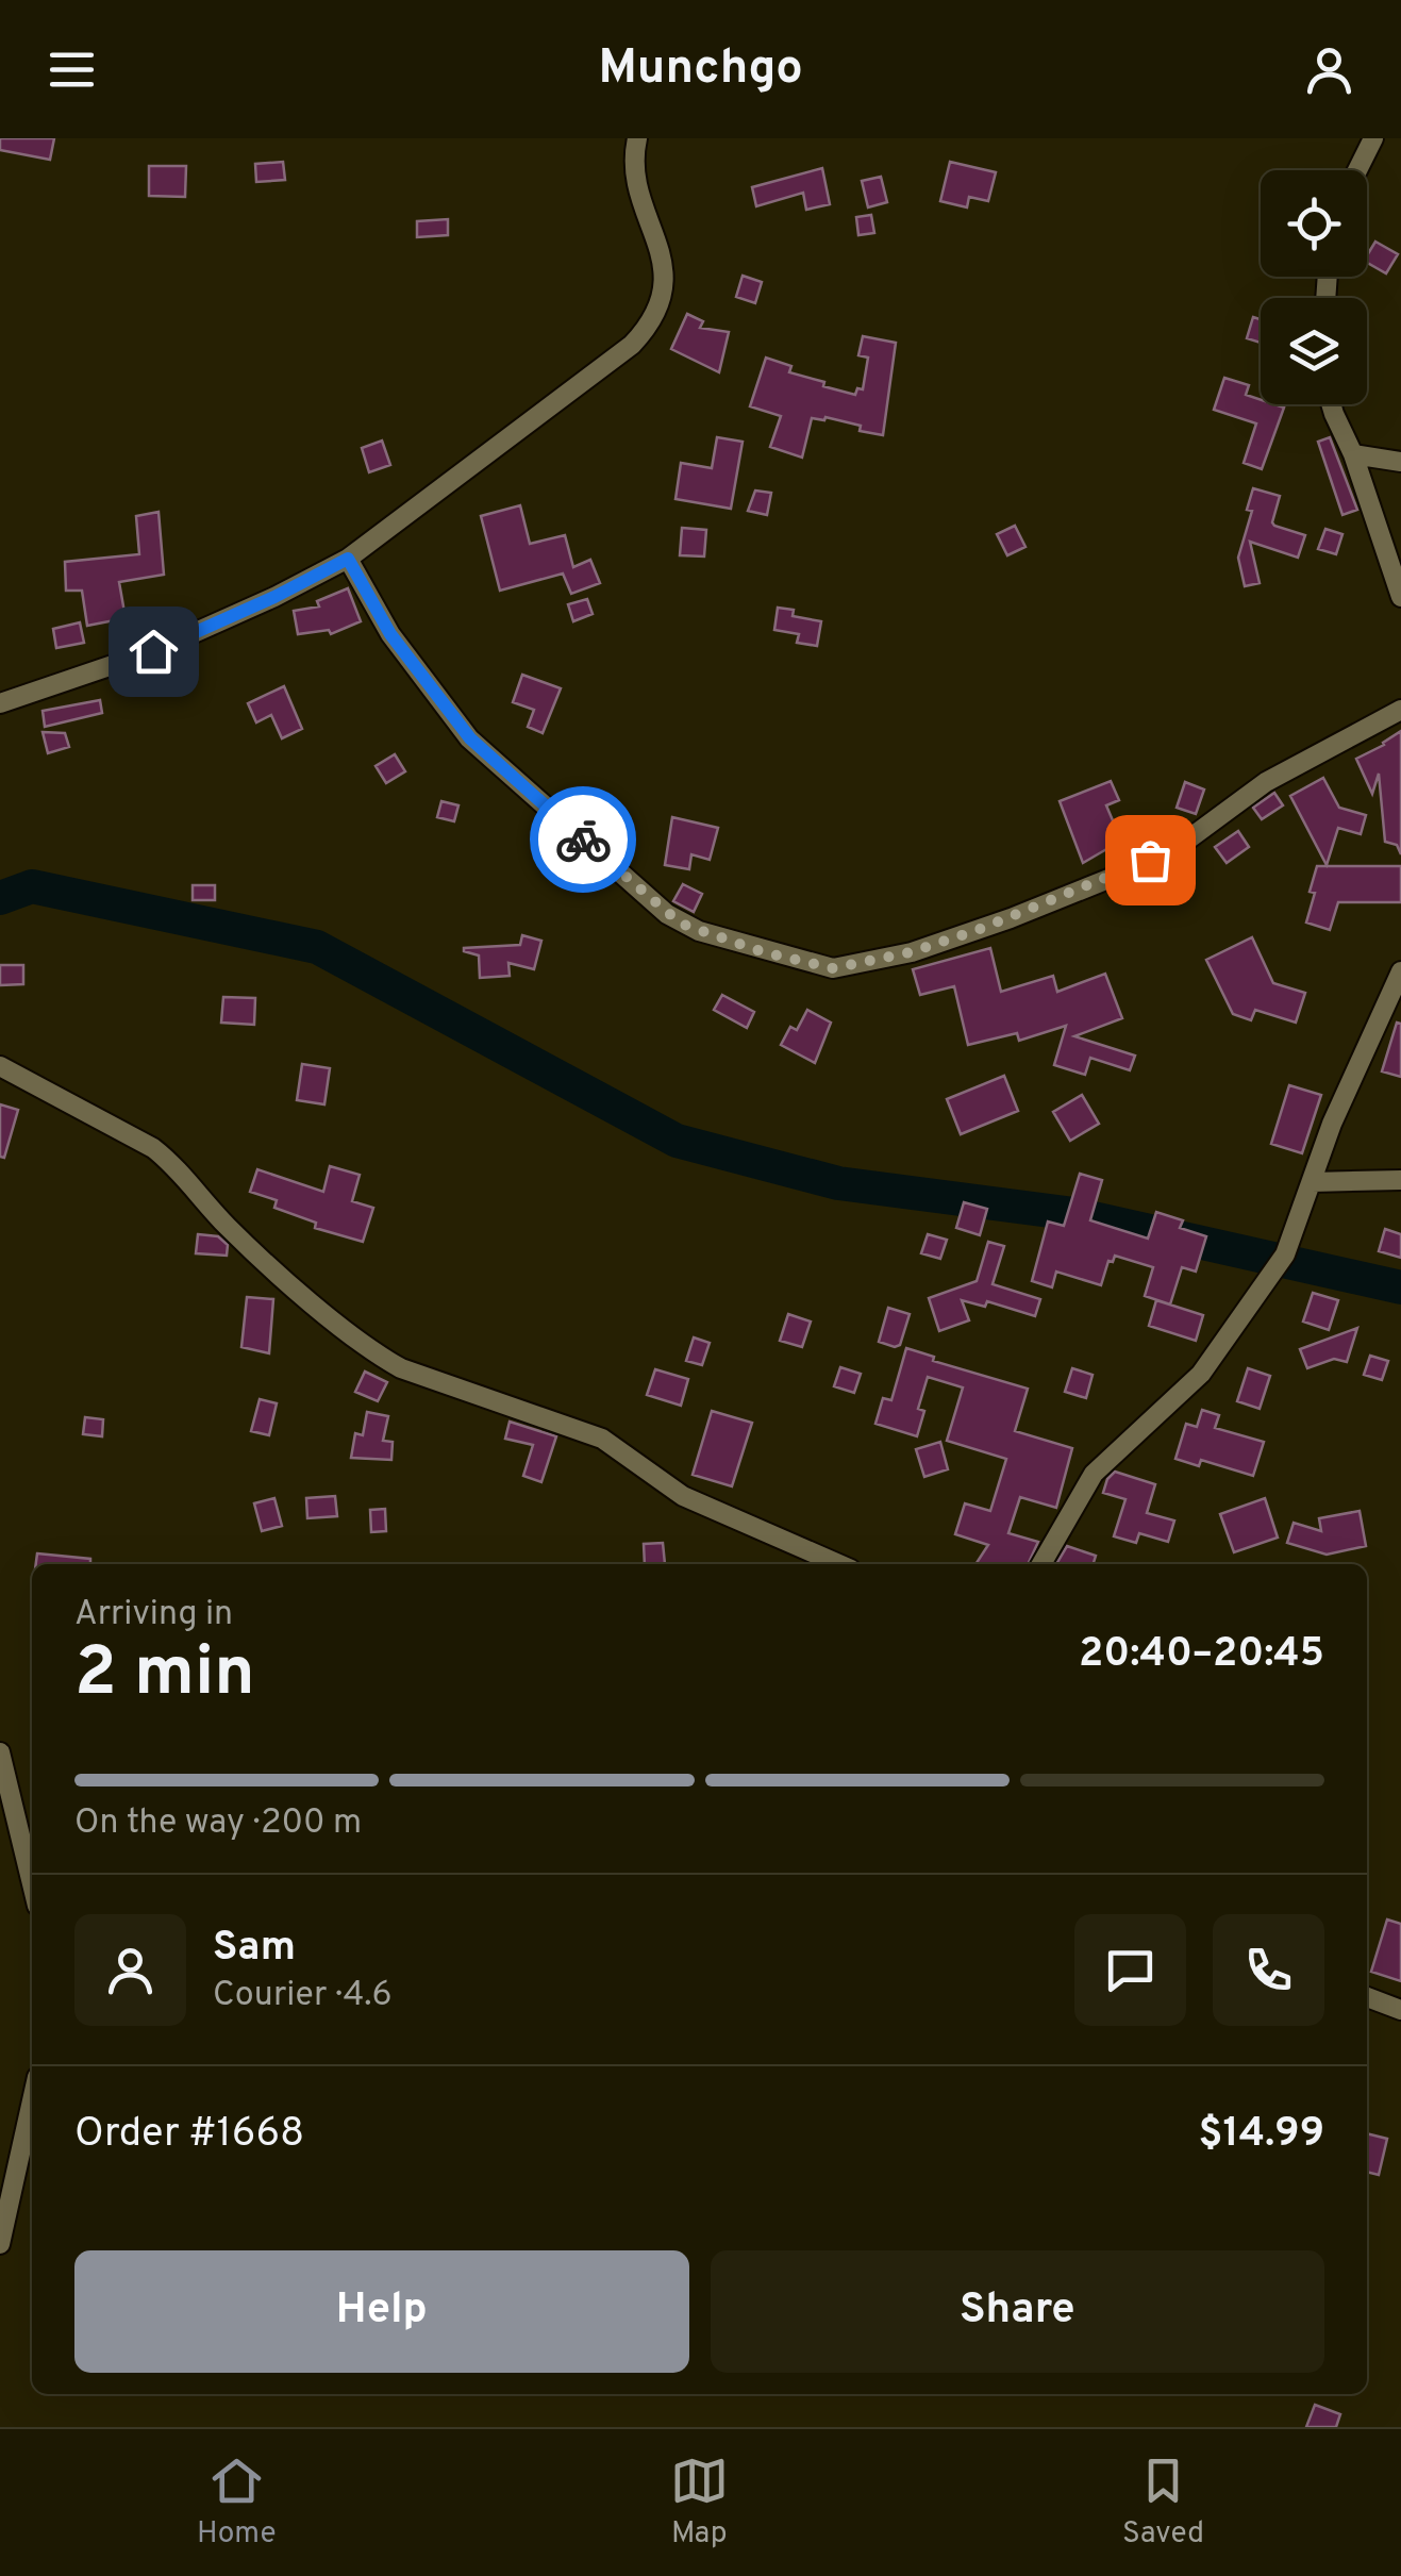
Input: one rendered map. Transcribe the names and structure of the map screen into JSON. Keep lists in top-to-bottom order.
{
  "page": {
    "header": "Munchgo",
    "heading": ["2 min", "Arriving in", "20:40–20:45"],
    "panel": [
      "Sam",
      "Courier · 4.6",
      "Order #1668",
      "$14.99"
    ],
    "bar": "On the way · 200 m",
    "buttons": ["Help", "Share"],
    "tabs": ["Home", "Map", "Saved"]
  }
}
